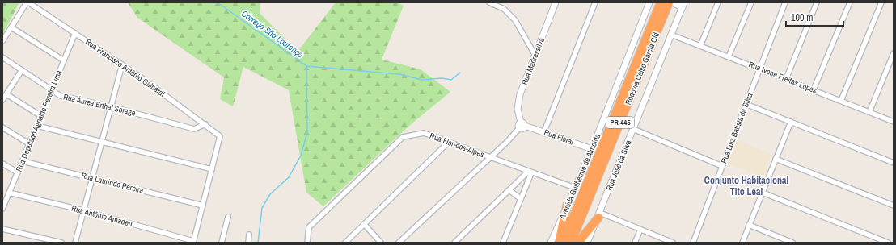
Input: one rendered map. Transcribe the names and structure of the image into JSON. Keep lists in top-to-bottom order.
{
  "streets": {
    "highway": ["Rodovia Celso Garcia Cid", "PR-445"],
    "street": [
      "Rua Madressilva",
      "Rua Francisco Antônio Galhardi",
      "Rua Ivone Freitas Lopes",
      "Rua Áurea Erthal Sorage",
      "Rua Deputado Agnaldo Pereira Lima",
      "Rua Luiz Batista da Silva",
      "Rua Floral",
      "Rua Flor-dos-Alpes",
      "Rua José da Silva",
      "Avenida Guilherme de Almeida",
      "Rua Laurindo Pereira",
      "Rua Antônio Amadeu"
    ]
  },
  "crossings": [
    ["Rua Madressilva", "Rua Floral"],
    ["Rua Francisco Antônio Galhardi", "Rua Áurea Erthal Sorage"],
    ["Rua Francisco Antônio Galhardi", "Rua Deputado Agnaldo Pereira Lima"],
    ["Rua Ivone Freitas Lopes", "Rua Luiz Batista da Silva"],
    ["Rua Ivone Freitas Lopes", "Rua José da Silva"],
    ["Rua Áurea Erthal Sorage", "Rua Deputado Agnaldo Pereira Lima"],
    ["Rua Deputado Agnaldo Pereira Lima", "Rua Laurindo Pereira"],
    ["Rua Deputado Agnaldo Pereira Lima", "Rua Antônio Amadeu"],
    ["Rua Floral", "Avenida Guilherme de Almeida"],
    ["Rua Flor-dos-Alpes", "Avenida Guilherme de Almeida"]
  ],
  "districts": ["Conjunto Habitacional Tito Leal"],
  "water": ["Córrego São Lourenço"],
  "scale_bar": "100 m"
}
